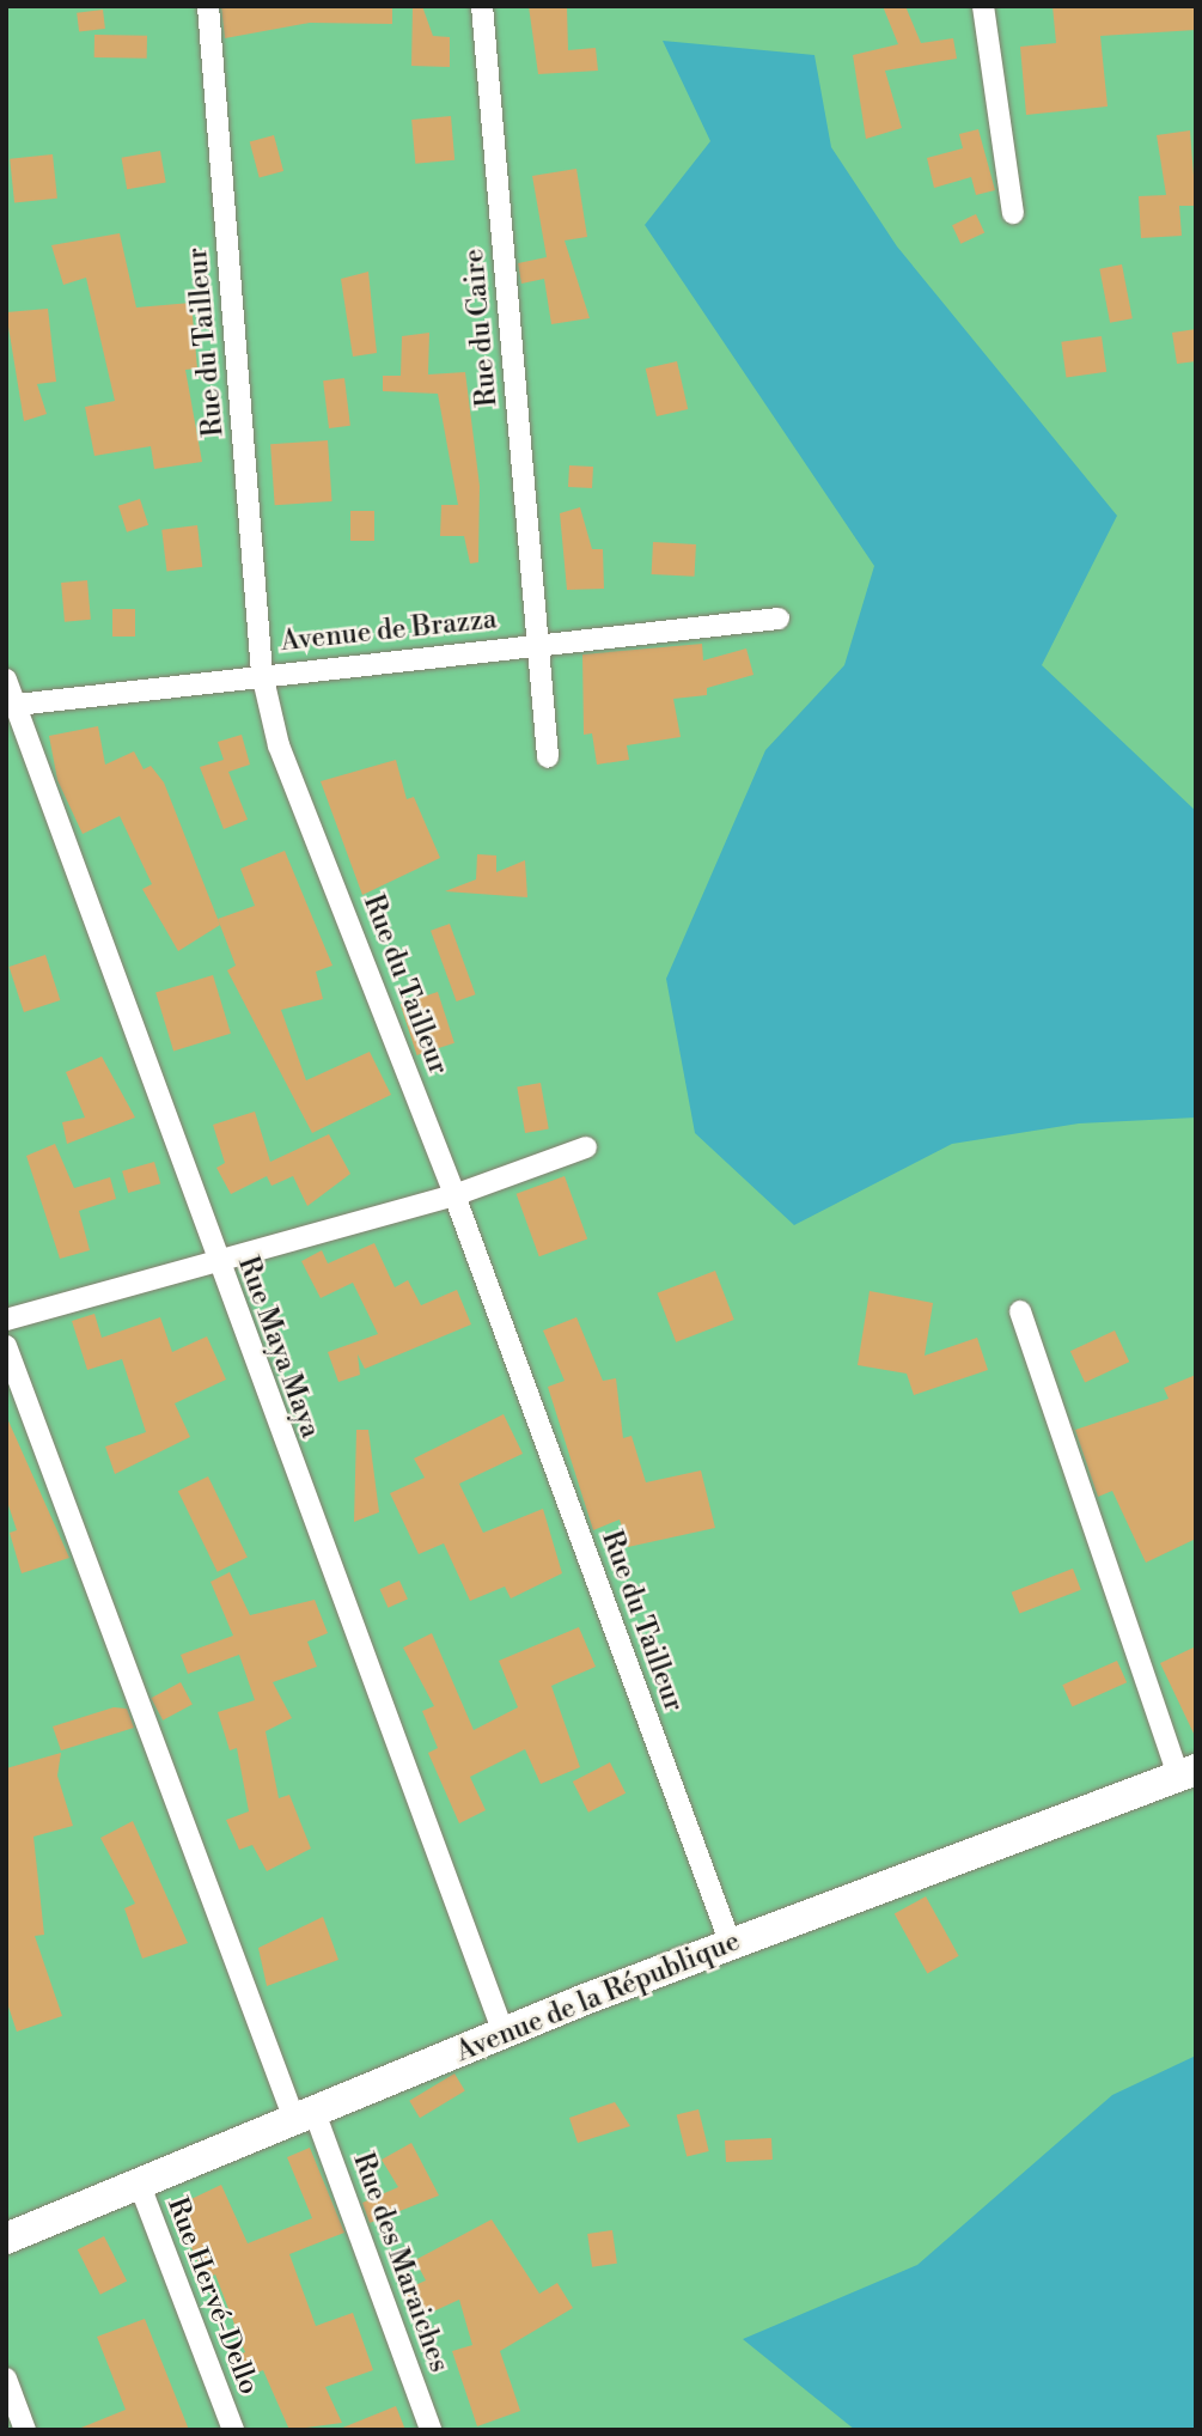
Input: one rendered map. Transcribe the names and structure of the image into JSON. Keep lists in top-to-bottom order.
{
  "streets": {
    "street": [
      "Rue du Caire",
      "Rue du Tailleur",
      "Avenue de Brazza",
      "Rue Maya Maya",
      "Avenue de la République",
      "Rue des Maraiches",
      "Rue Hervé-Dello"
    ]
  },
  "crossings": [
    ["Rue du Caire", "Avenue de Brazza"],
    ["Rue du Tailleur", "Avenue de Brazza"],
    ["Rue du Tailleur", "Avenue de la République"],
    ["Avenue de Brazza", "Rue Maya Maya"],
    ["Rue Maya Maya", "Avenue de la République"],
    ["Avenue de la République", "Rue des Maraiches"],
    ["Avenue de la République", "Rue Hervé-Dello"]
  ]
}
